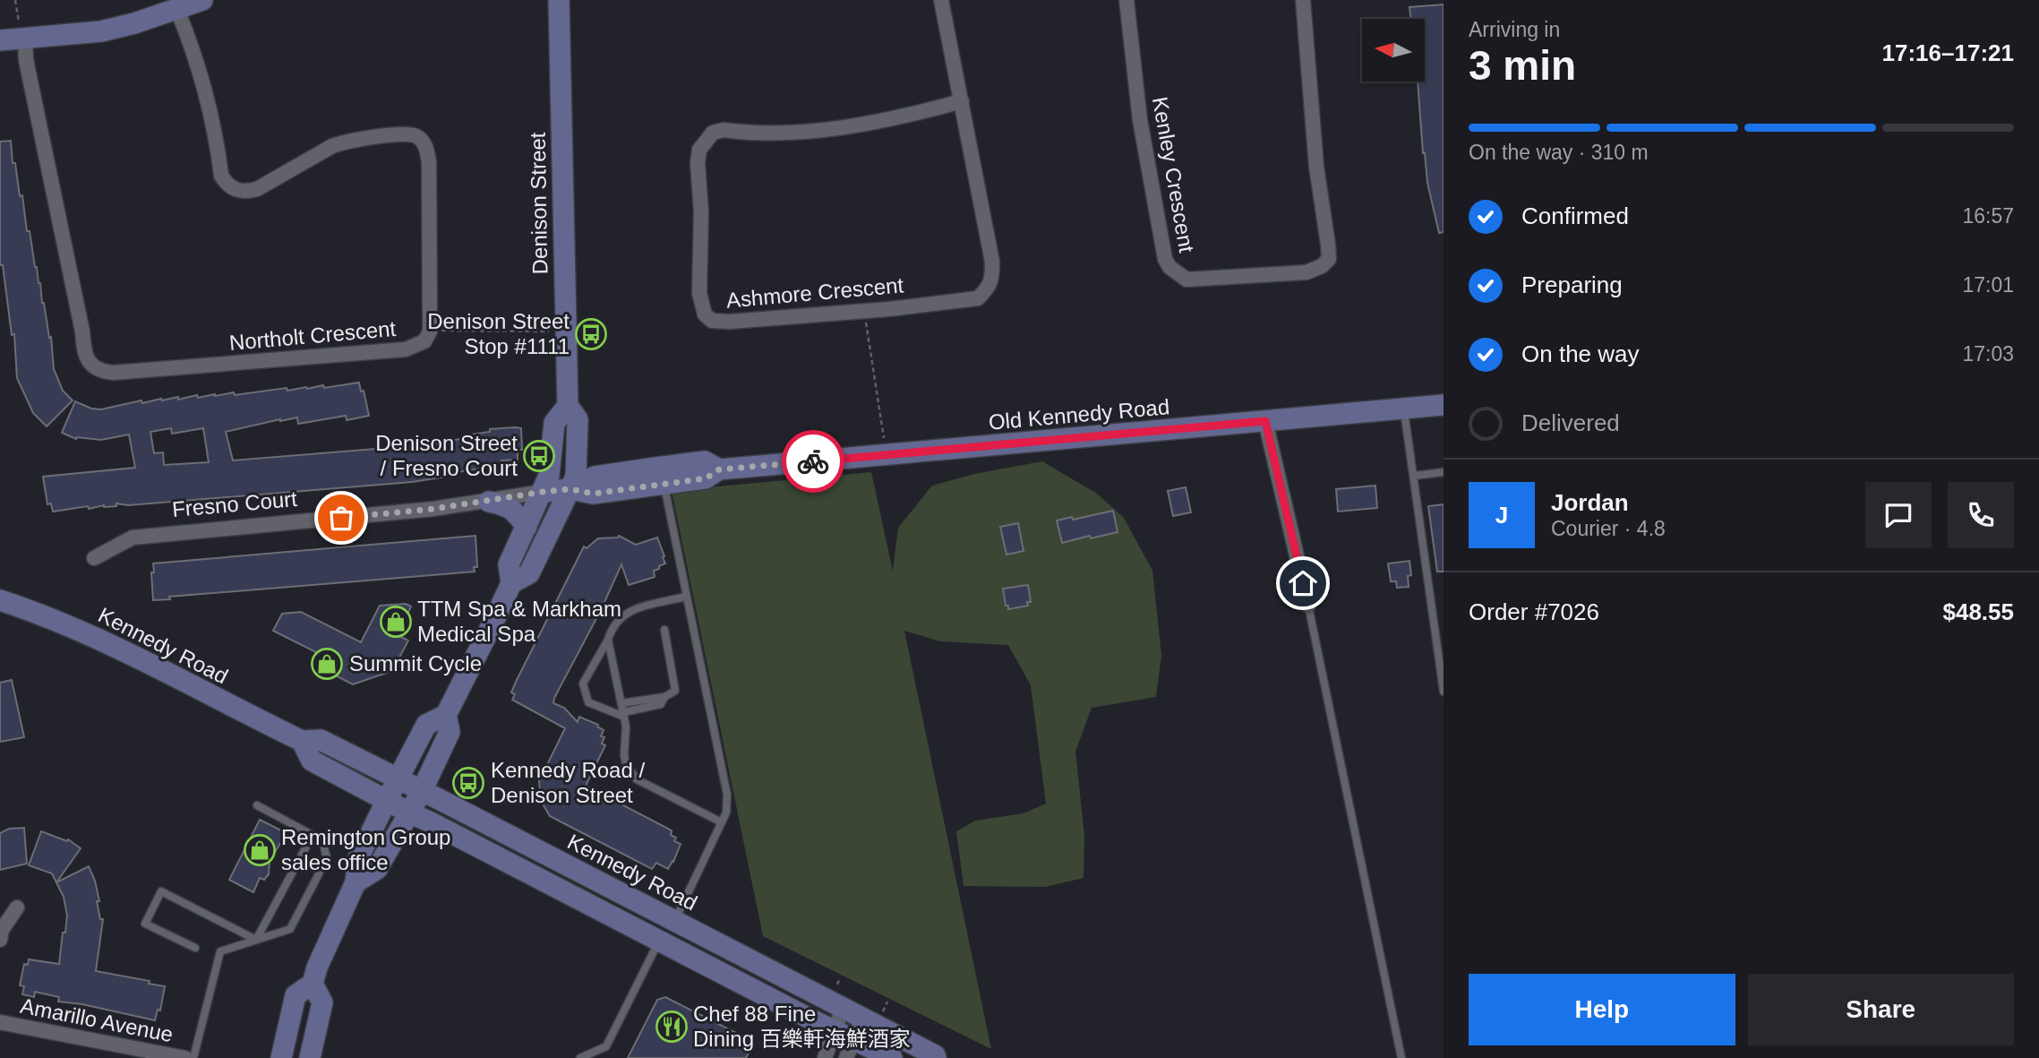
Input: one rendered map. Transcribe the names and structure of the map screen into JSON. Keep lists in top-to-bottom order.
{
  "streets": {
    "street": [
      "Kenley Crescent",
      "Denison Street",
      "Ashmore Crescent",
      "Northolt Crescent",
      "Old Kennedy Road",
      "Fresno Court",
      "Kennedy Road",
      "Amarillo Avenue"
    ]
  },
  "crossings": [
    ["Denison Street", "Old Kennedy Road"],
    ["Denison Street", "Fresno Court"],
    ["Denison Street", "Kennedy Road"],
    ["Old Kennedy Road", "Fresno Court"]
  ],
  "places": {
    "bus stop": ["Denison Street Stop #1111", "Denison Street / Fresno Court", "Kennedy Road / Denison Street"],
    "shop": ["TTM Spa & Markham Medical Spa", "Summit Cycle", "Remington Group sales office"],
    "restaurant": ["Chef 88 Fine Dining 百樂軒海鮮酒家"]
  },
  "north": "left",
  "page": {
    "heading": ["3 min", "Arriving in", "17:16–17:21"],
    "panel": [
      "Jordan",
      "Courier · 4.8",
      "Order #7026",
      "$48.55"
    ],
    "bar": "On the way · 310 m",
    "list": [
      ["Confirmed", "16:57"],
      ["Preparing", "17:01"],
      ["On the way", "17:03"],
      "Delivered"
    ],
    "round": "J",
    "buttons": ["Help", "Share"]
  }
}
